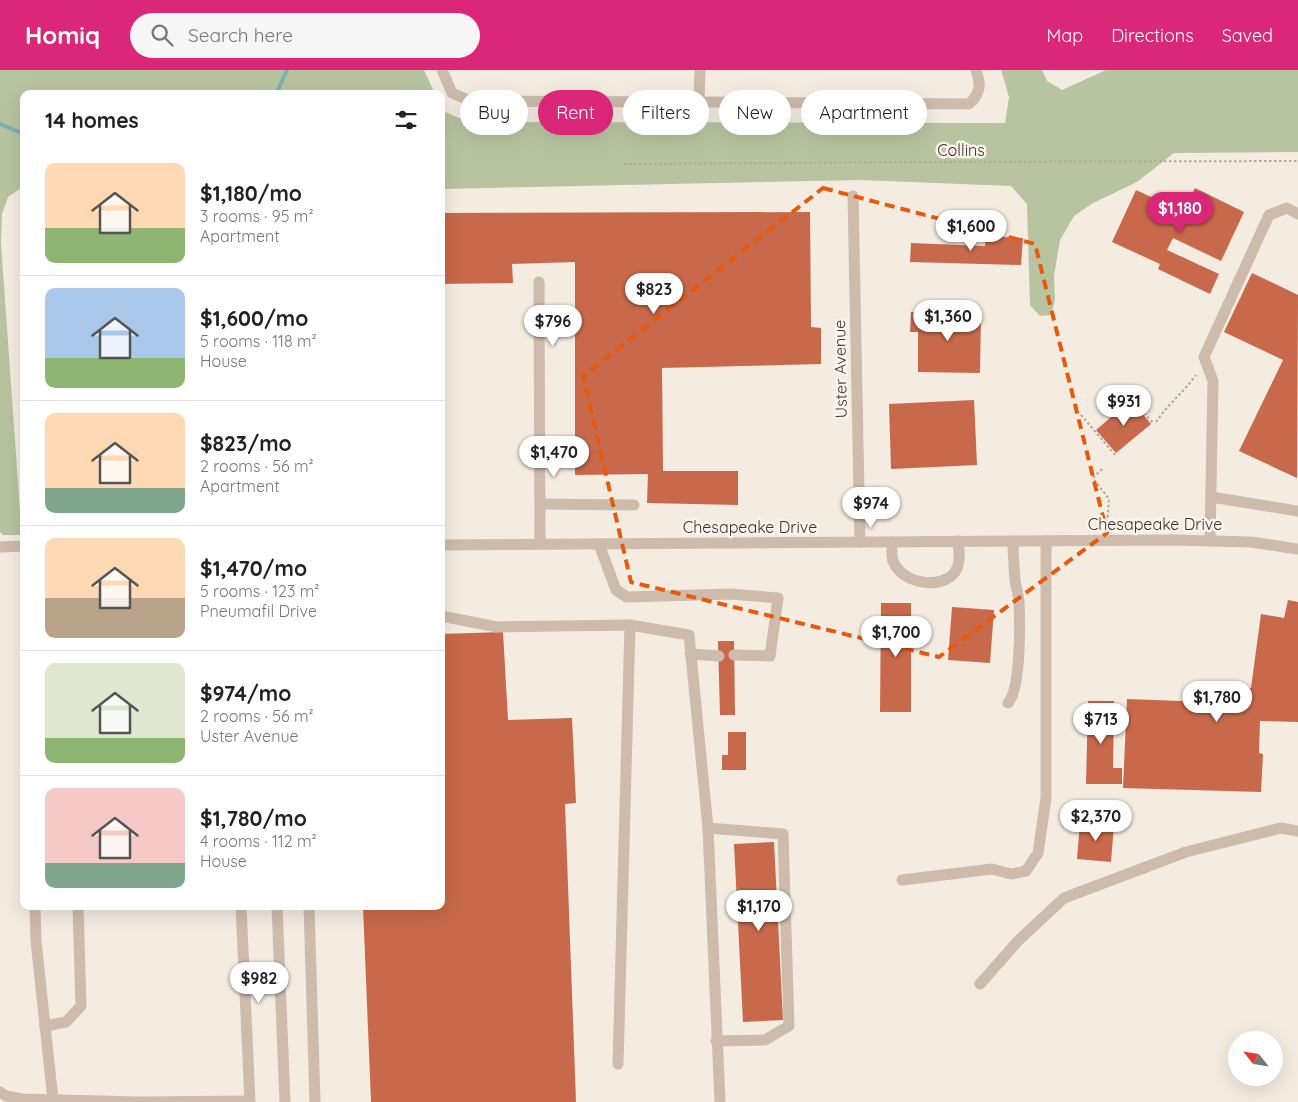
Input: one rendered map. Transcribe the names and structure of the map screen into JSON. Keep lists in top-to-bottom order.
{
  "streets": {
    "street": ["Uster Avenue", "Chesapeake Drive"],
    "path": ["Collins"]
  },
  "crossings": [
    ["Uster Avenue", "Chesapeake Drive"]
  ],
  "north": "top left",
  "page": {
    "header": "Homiq",
    "search": "Search here",
    "nav": ["Map", "Directions", "Saved"],
    "chip": [
      "Buy",
      "Rent",
      "Filters",
      "New",
      "Apartment"
    ],
    "heading": "14 homes",
    "list": [
      {
        "name": "$1,180/mo",
        "note": "3 rooms · 95 m² · Apartment"
      },
      {
        "name": "$1,600/mo",
        "note": "5 rooms · 118 m² · House"
      },
      {
        "name": "$823/mo",
        "note": "2 rooms · 56 m² · Apartment"
      },
      {
        "name": "$1,470/mo",
        "note": "5 rooms · 123 m² · Pneumafil Drive"
      },
      {
        "name": "$974/mo",
        "note": "2 rooms · 56 m² · Uster Avenue"
      },
      {
        "name": "$1,780/mo",
        "note": "4 rooms · 112 m² · House"
      }
    ],
    "price": [
      "$1,180",
      "$1,600",
      "$823",
      "$1,360",
      "$796",
      "$931",
      "$1,470",
      "$974",
      "$1,700",
      "$1,780",
      "$713",
      "$2,370",
      "$1,170",
      "$982"
    ]
  }
}
